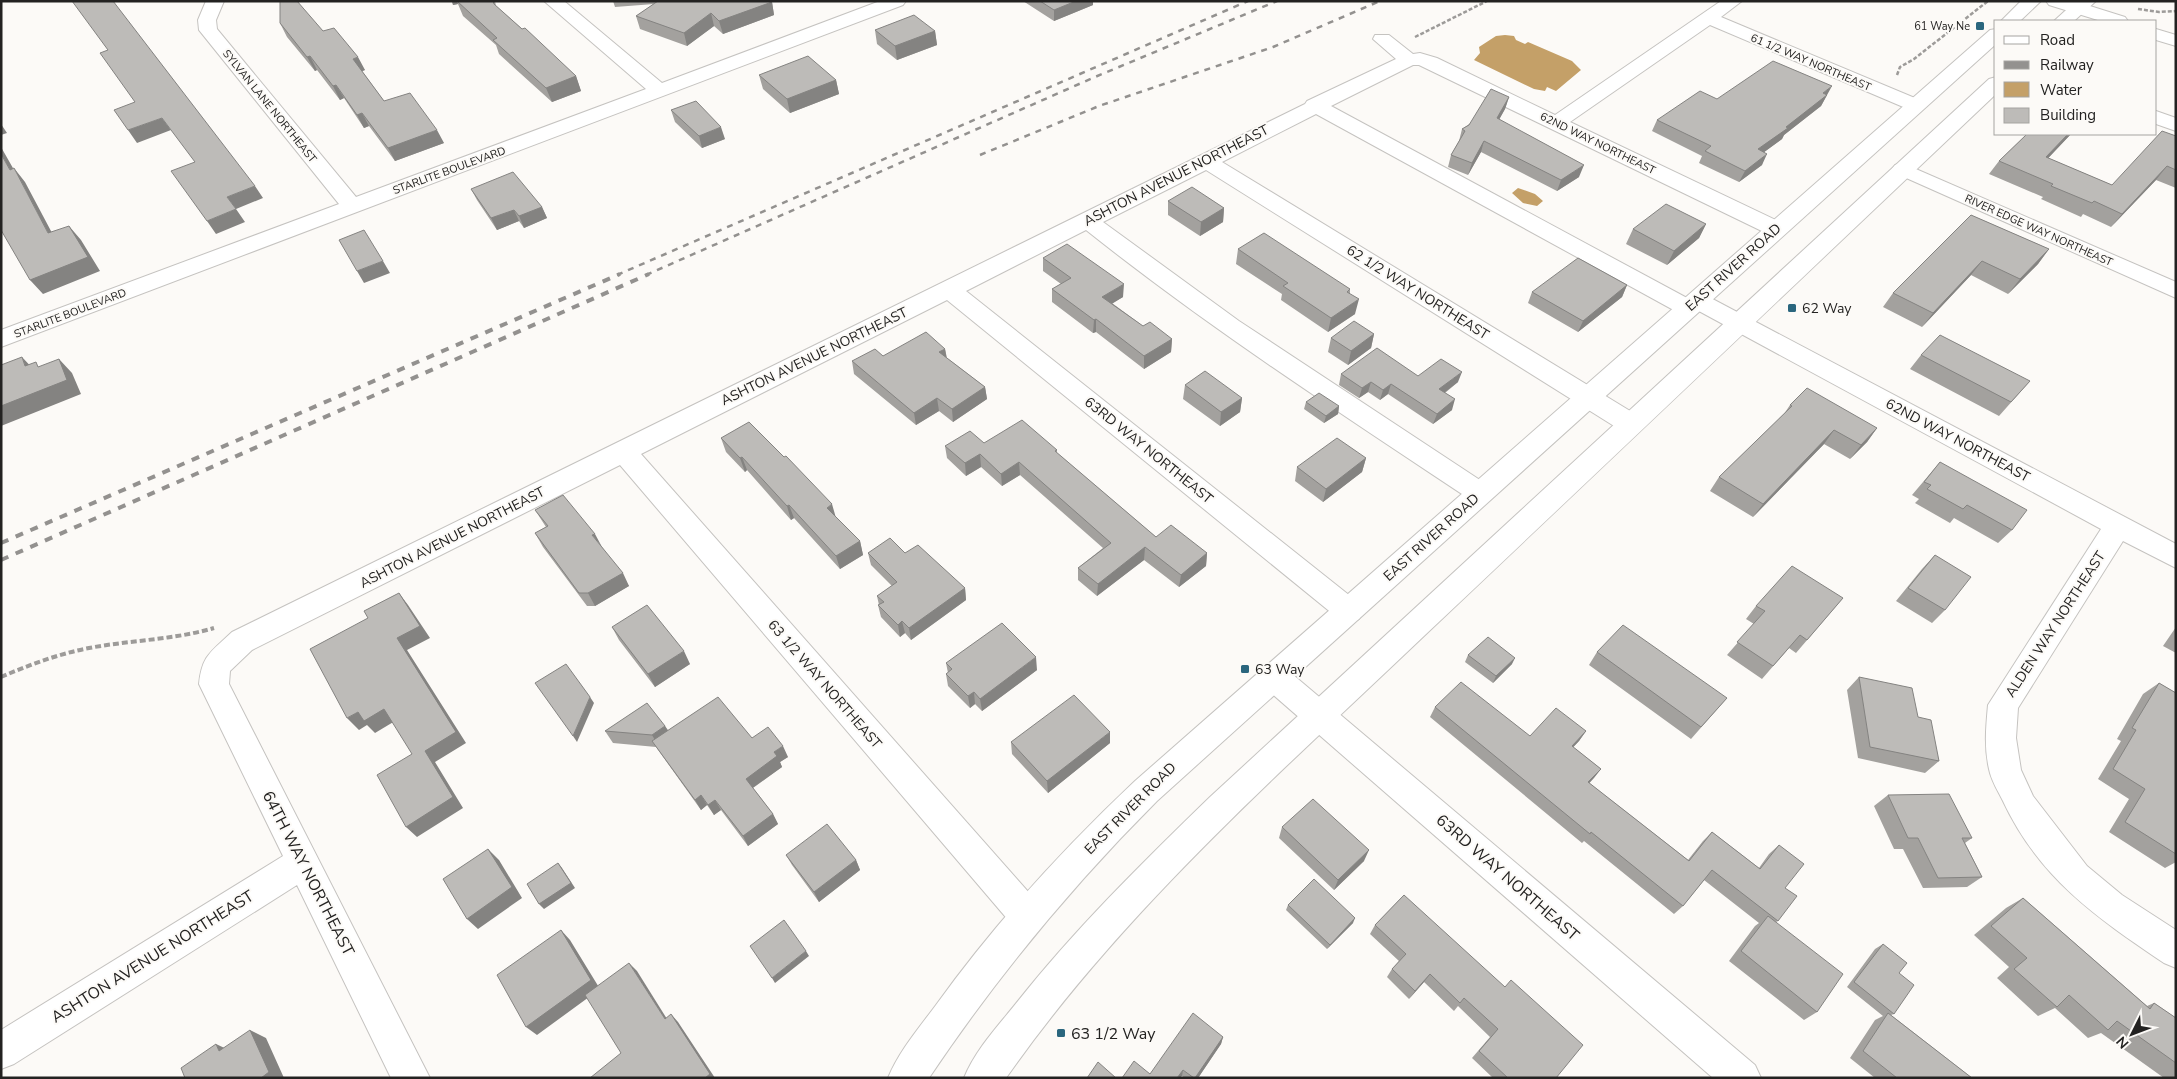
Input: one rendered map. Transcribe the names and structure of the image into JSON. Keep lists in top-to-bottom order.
{
  "streets": {
    "street": [
      "61 1/2 WAY NORTHEAST",
      "SYLVAN LANE NORTHEAST",
      "62ND WAY NORTHEAST",
      "STARLITE BOULEVARD",
      "ASHTON AVENUE NORTHEAST",
      "RIVER EDGE WAY NORTHEAST",
      "EAST RIVER ROAD",
      "62 1/2 WAY NORTHEAST",
      "63RD WAY NORTHEAST",
      "ALDEN WAY NORTHEAST",
      "63 1/2 WAY NORTHEAST",
      "64TH WAY NORTHEAST"
    ]
  },
  "crossings": [
    ["61 1/2 WAY NORTHEAST", "EAST RIVER ROAD"],
    ["SYLVAN LANE NORTHEAST", "STARLITE BOULEVARD"],
    ["62ND WAY NORTHEAST", "ASHTON AVENUE NORTHEAST"],
    ["62ND WAY NORTHEAST", "EAST RIVER ROAD"],
    ["62ND WAY NORTHEAST", "ALDEN WAY NORTHEAST"],
    ["ASHTON AVENUE NORTHEAST", "62 1/2 WAY NORTHEAST"],
    ["ASHTON AVENUE NORTHEAST", "63RD WAY NORTHEAST"],
    ["ASHTON AVENUE NORTHEAST", "63 1/2 WAY NORTHEAST"],
    ["ASHTON AVENUE NORTHEAST", "64TH WAY NORTHEAST"],
    ["EAST RIVER ROAD", "62 1/2 WAY NORTHEAST"],
    ["EAST RIVER ROAD", "63RD WAY NORTHEAST"],
    ["EAST RIVER ROAD", "63 1/2 WAY NORTHEAST"]
  ],
  "places": {
    "transit": [
      "61 Way Ne",
      "62 Way",
      "63 Way",
      "63 1/2 Way"
    ]
  },
  "legend": [
    "Road",
    "Railway",
    "Water",
    "Building"
  ],
  "north": "bottom left"
}
